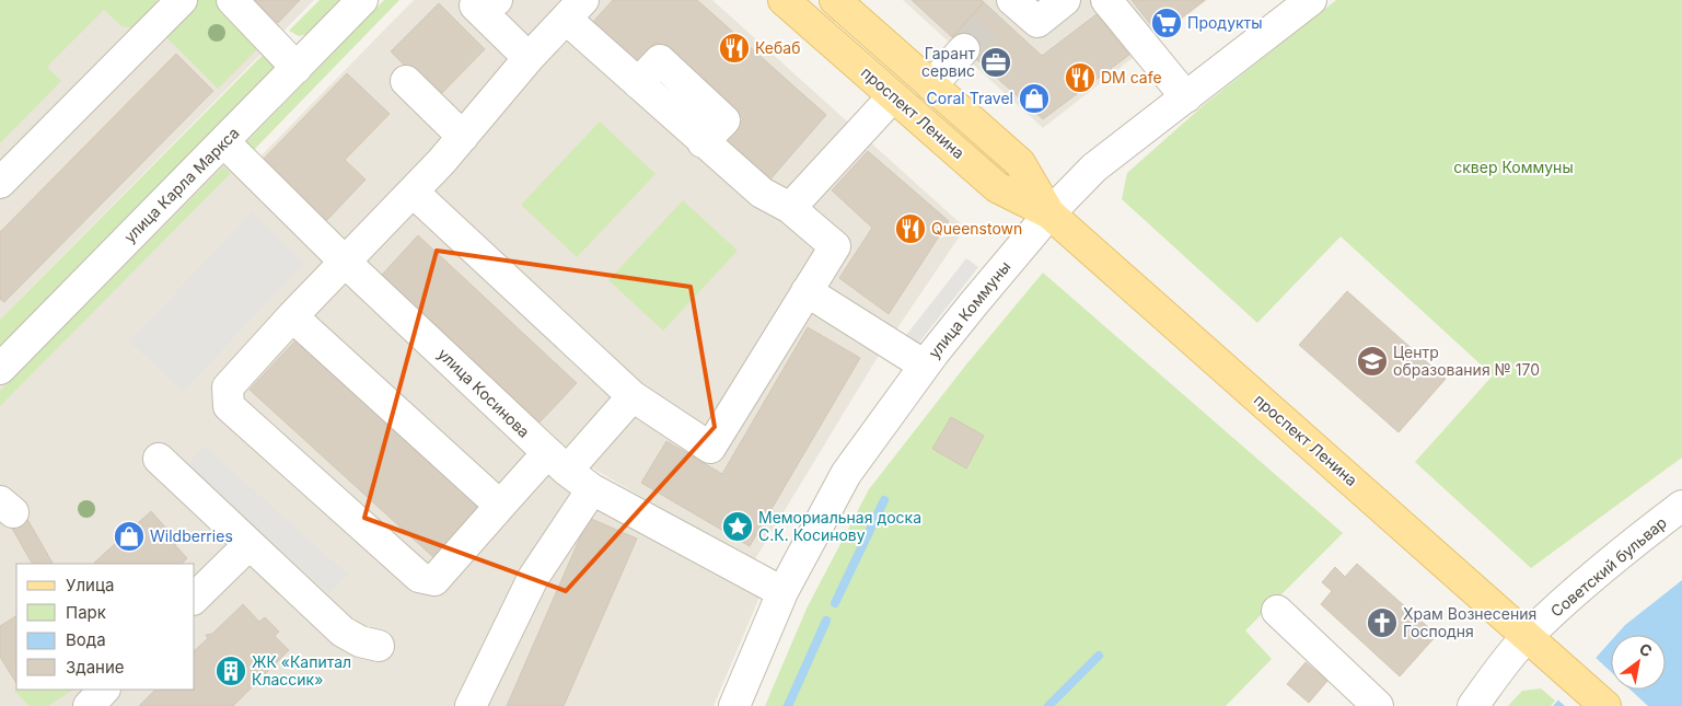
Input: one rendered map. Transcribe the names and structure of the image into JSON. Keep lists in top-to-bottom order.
{
  "streets": {
    "main road": ["проспект Ленина"],
    "street": [
      "улица Карла Маркса",
      "улица Коммуны",
      "улица Косинова",
      "Советский бульвар"
    ]
  },
  "crossings": [
    ["проспект Ленина", "улица Коммуны"],
    ["проспект Ленина", "Советский бульвар"],
    ["улица Карла Маркса", "улица Косинова"],
    ["улица Коммуны", "улица Косинова"]
  ],
  "parks": ["сквер Коммуны"],
  "places": {
    "supermarket": ["Продукты"],
    "restaurant": ["Кебаб", "DM cafe", "Queenstown"],
    "office": ["Гарант сервис"],
    "shop": ["Coral Travel", "Wildberries"],
    "school or university": ["Центр образования № 170"],
    "place": ["Мемориальная доска С.К. Косинову"],
    "church": ["Храм Вознесения Господня"],
    "building": ["ЖК «Капитал Классик»"]
  },
  "legend": [
    "Улица",
    "Парк",
    "Вода",
    "Здание"
  ],
  "north": "top right"
}
